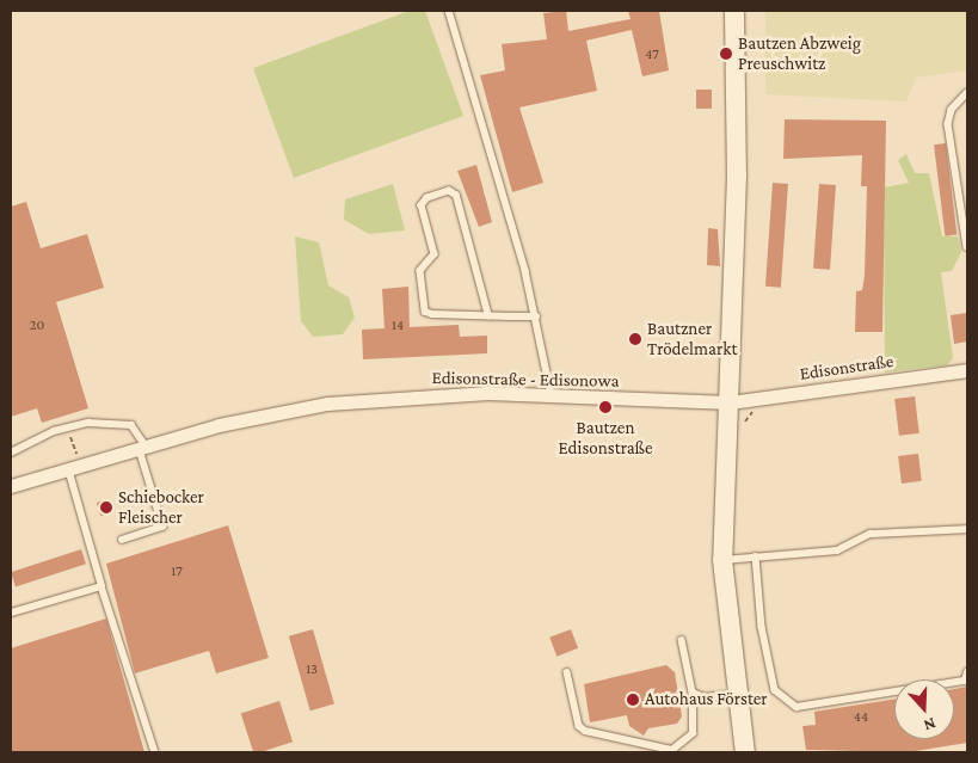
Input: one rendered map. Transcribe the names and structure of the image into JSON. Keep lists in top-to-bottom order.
{
  "streets": {
    "street": ["Edisonstraße", "Edisonstraße - Edisonowa"]
  },
  "crossings": [
    ["Edisonstraße", "Edisonstraße - Edisonowa"]
  ],
  "places": [
    "Bautzen Abzweig Preuschwitz",
    "Bautzner Trödelmarkt",
    "Bautzen Edisonstraße",
    "Schiebocker Fleischer",
    "Autohaus Förster"
  ],
  "house_numbers": [
    "47",
    "20",
    "14",
    "17",
    "13",
    "44"
  ],
  "north": "bottom"
}
